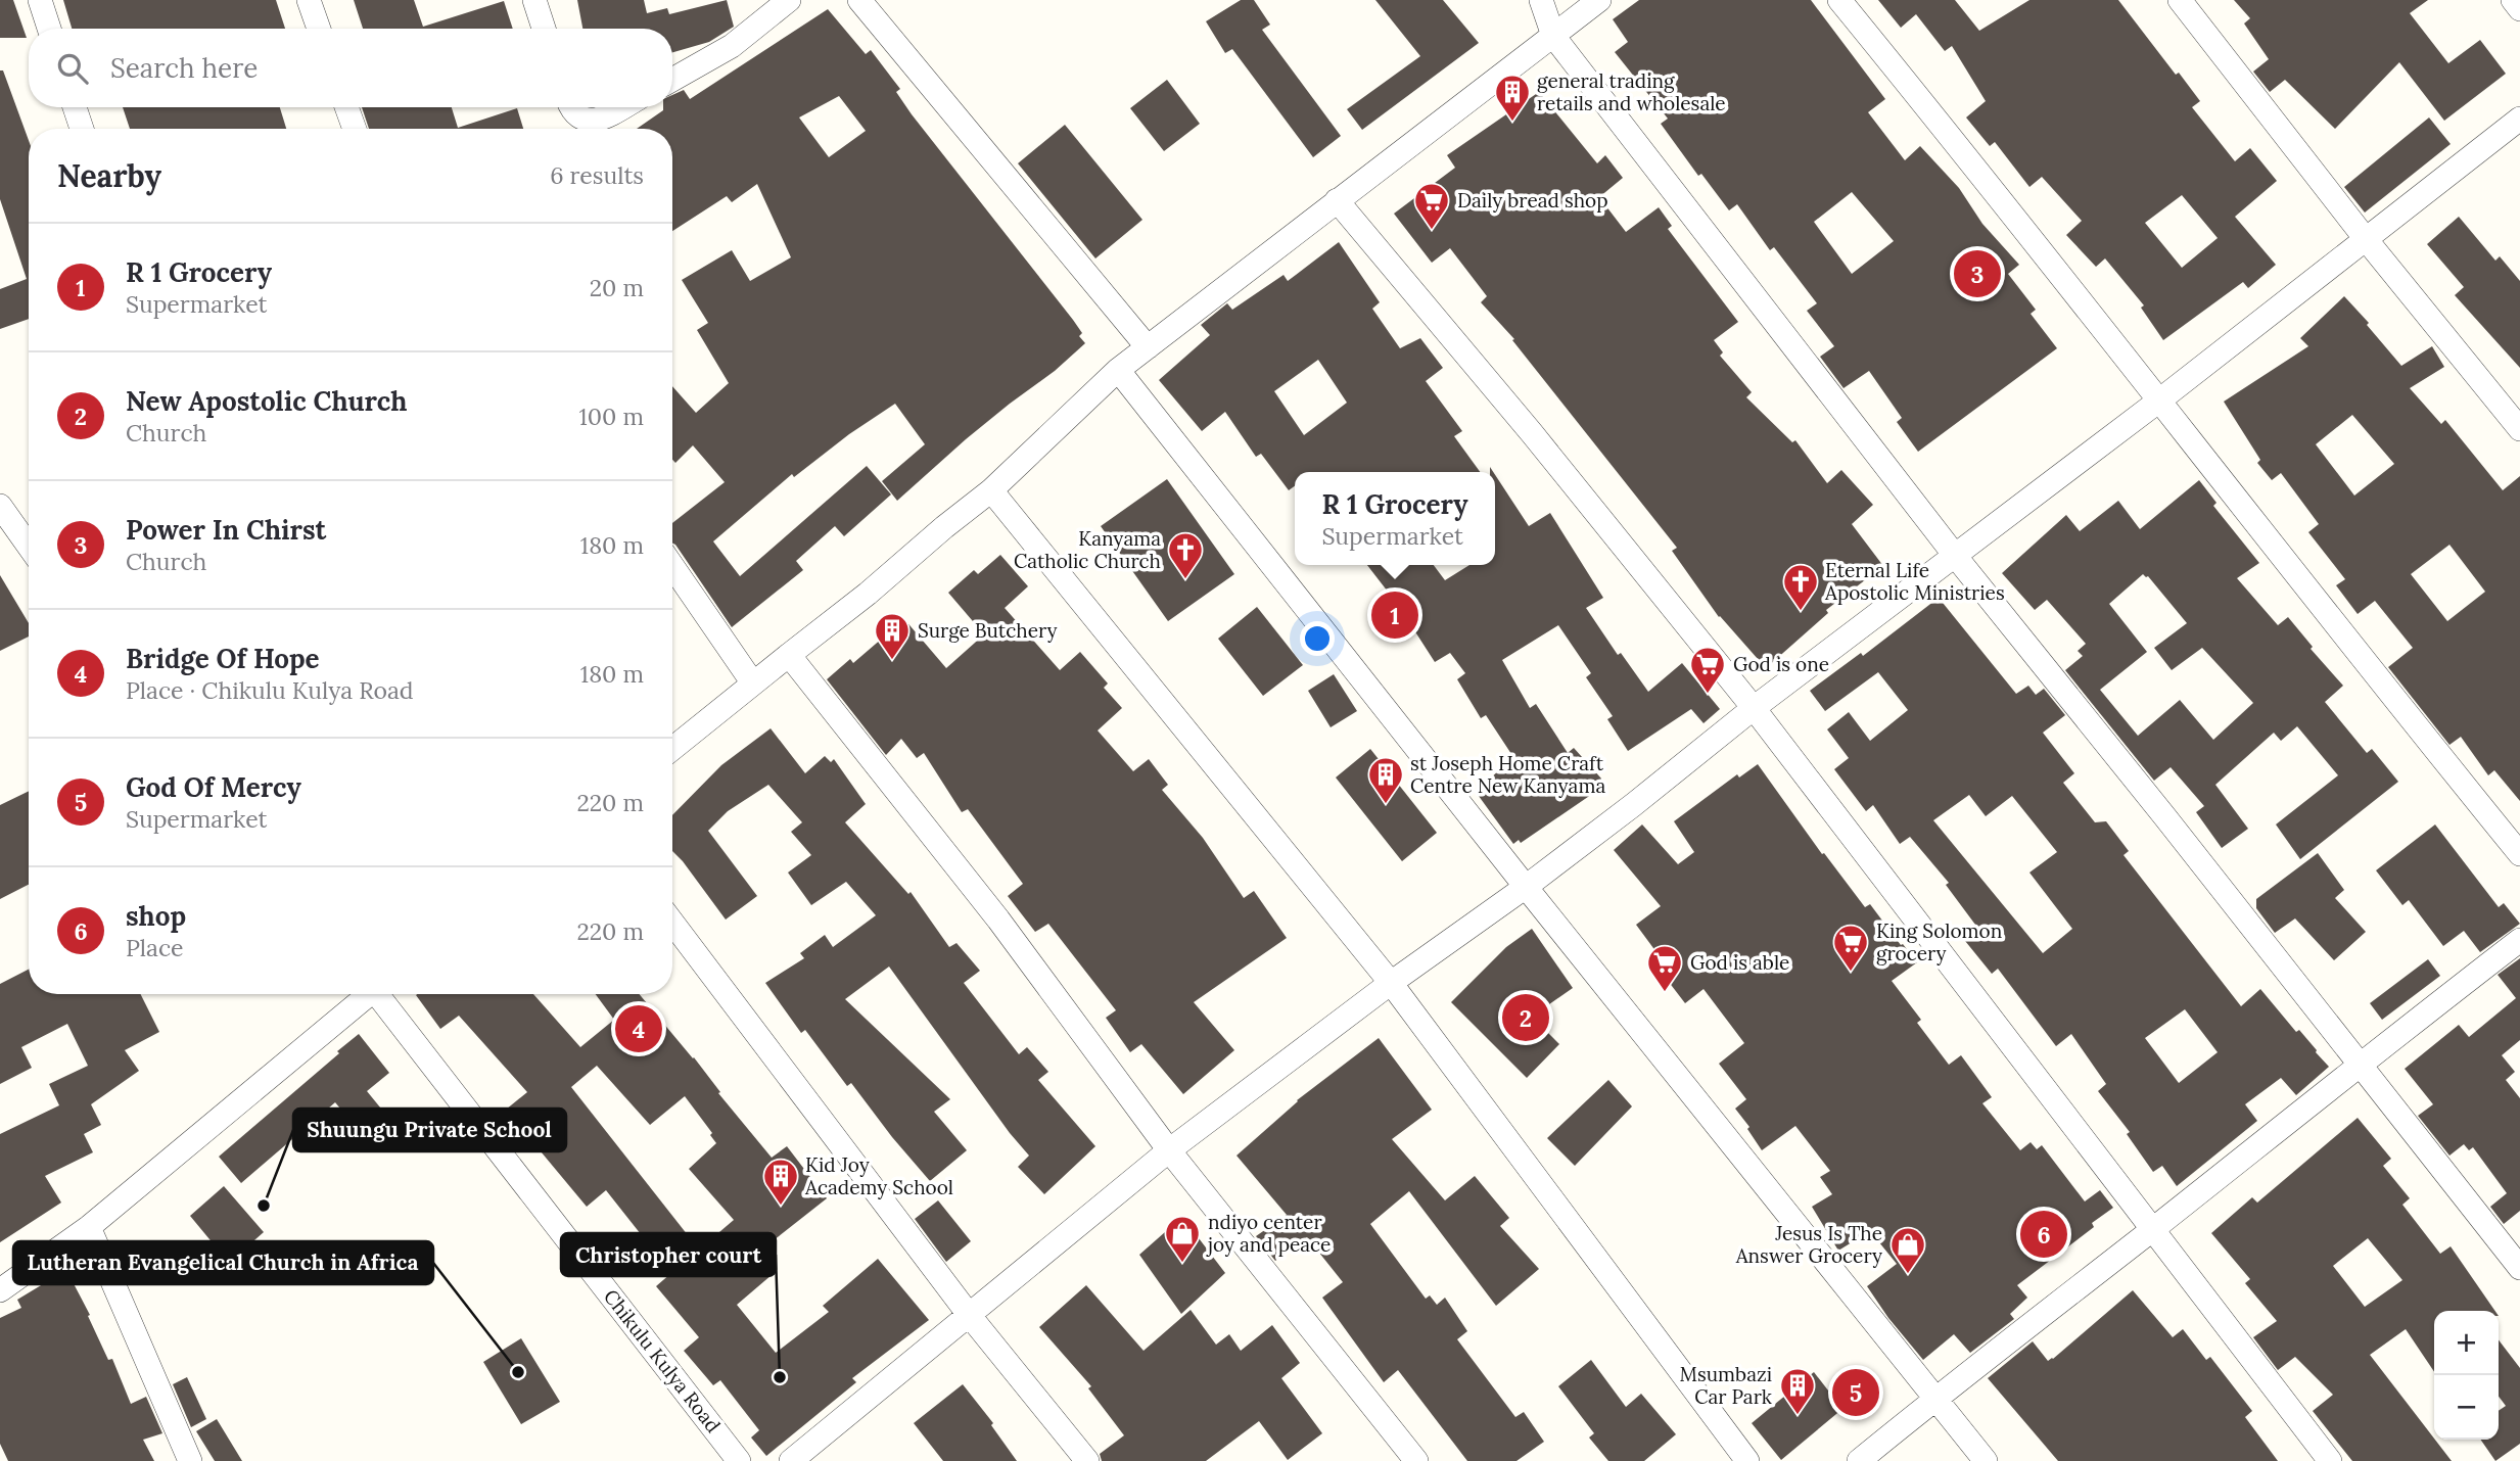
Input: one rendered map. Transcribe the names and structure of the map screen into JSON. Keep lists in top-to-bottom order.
{
  "streets": {
    "street": ["Chikulu Kulya Road"]
  },
  "places": {
    "building": [
      "general trading retails and wholesale",
      "Surge Butchery",
      "st Joseph Home Craft Centre New Kanyama",
      "Kid Joy Academy School",
      "Msumbazi Car Park"
    ],
    "supermarket": [
      "Daily bread shop",
      "God is one",
      "King Solomon grocery",
      "God is able"
    ],
    "church": ["Kanyama Catholic Church", "Eternal Life Apostolic Ministries"],
    "other": ["Shuungu Private School", "Lutheran Evangelical Church in Africa", "Christopher court"],
    "shop": ["ndiyo center joy and peace", "Jesus Is The Answer Grocery"]
  },
  "page": {
    "search": "Search here",
    "heading": ["Nearby", "6 results"],
    "list": [
      {
        "mark": "1",
        "name": "R 1 Grocery",
        "note": "Supermarket",
        "value": "20 m"
      },
      {
        "mark": "2",
        "name": "New Apostolic Church",
        "note": "Church",
        "value": "100 m"
      },
      {
        "mark": "3",
        "name": "Power In Chirst",
        "note": "Church",
        "value": "180 m"
      },
      {
        "mark": "4",
        "name": "Bridge Of Hope",
        "note": "Place · Chikulu Kulya Road",
        "value": "180 m"
      },
      {
        "mark": "5",
        "name": "God Of Mercy",
        "note": "Supermarket",
        "value": "220 m"
      },
      {
        "mark": "6",
        "name": "shop",
        "note": "Place",
        "value": "220 m"
      }
    ],
    "pins": [
      "3",
      "1",
      "2",
      "4",
      "6",
      "5"
    ],
    "popup": ["R 1 Grocery", "Supermarket"],
    "map_buttons": ["+", "−"]
  }
}
